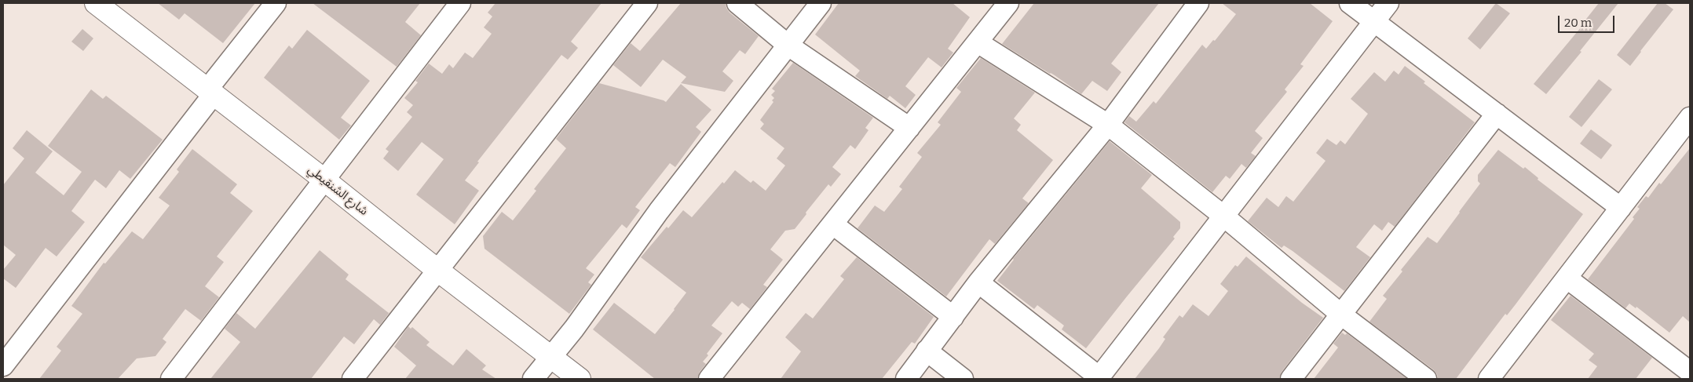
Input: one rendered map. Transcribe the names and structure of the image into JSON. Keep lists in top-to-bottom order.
{
  "streets": {
    "street": ["شارع الشنقيطي"]
  },
  "scale_bar": "20 m"
}
